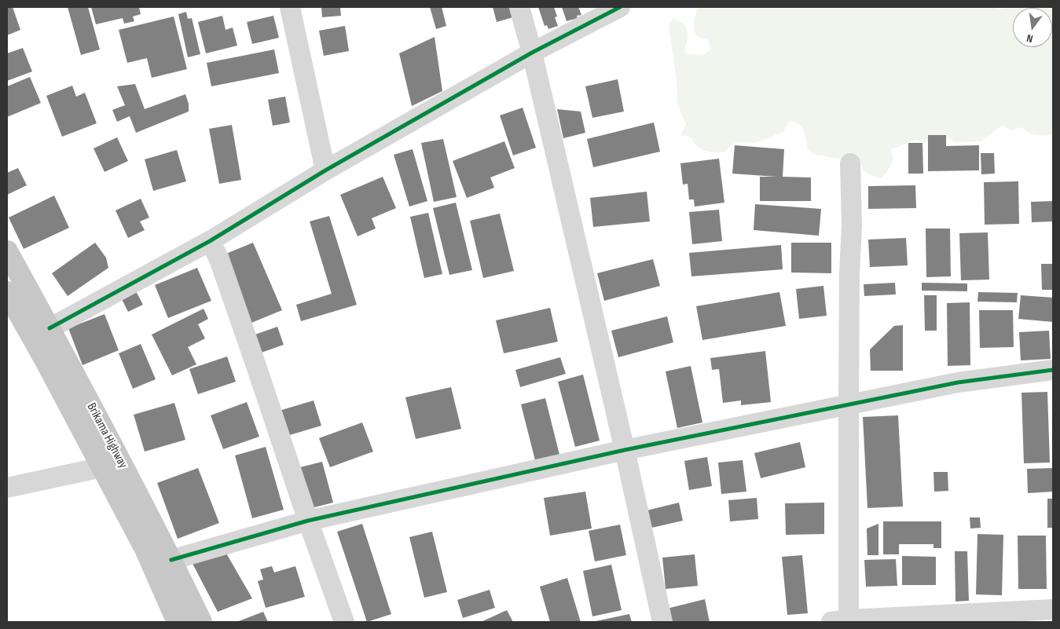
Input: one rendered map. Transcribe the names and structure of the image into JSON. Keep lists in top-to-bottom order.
{
  "streets": {
    "highway": ["Brikama Highway"]
  },
  "north": "bottom"
}
